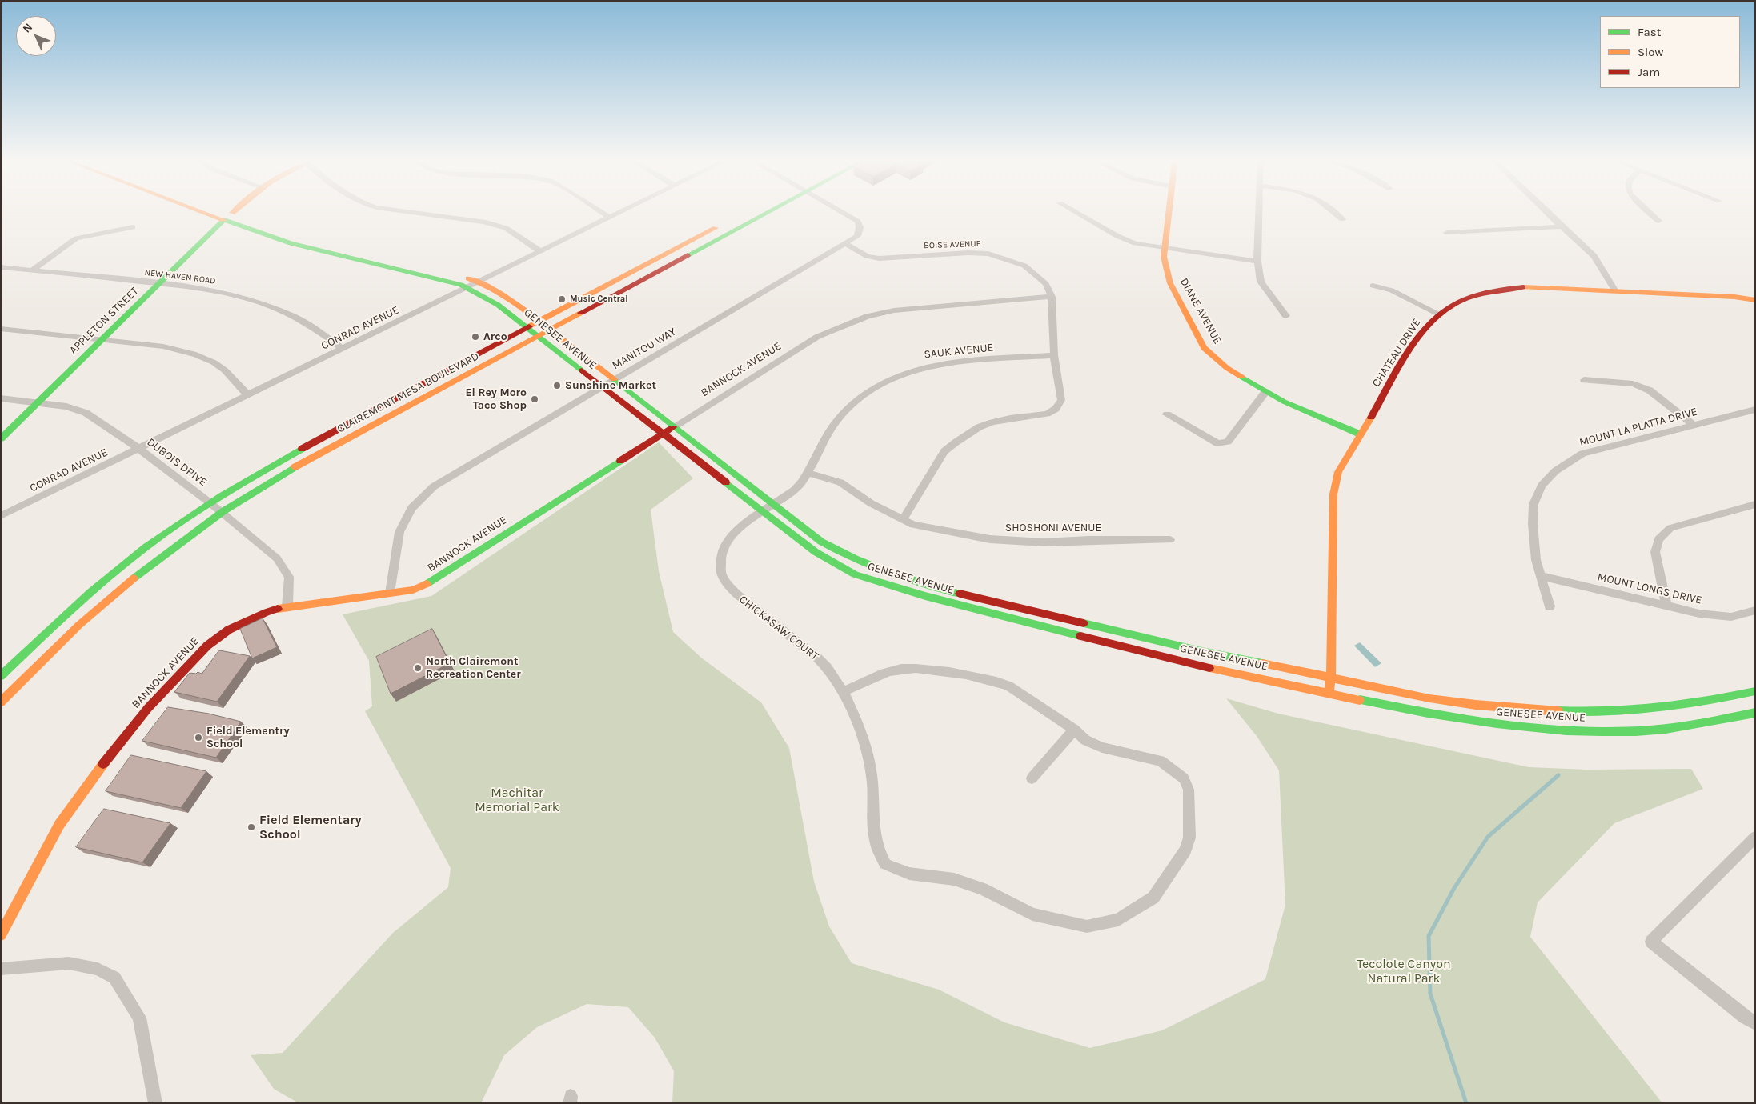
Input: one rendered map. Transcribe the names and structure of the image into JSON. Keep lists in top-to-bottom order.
{
  "streets": {
    "main road": [
      "DIANE AVENUE",
      "APPLETON STREET",
      "GENESEE AVENUE",
      "CHATEAU DRIVE",
      "BANNOCK AVENUE",
      "CLAIREMONT MESA BOULEVARD"
    ],
    "street": [
      "BOISE AVENUE",
      "NEW HAVEN ROAD",
      "CONRAD AVENUE",
      "MANITOU WAY",
      "SAUK AVENUE",
      "MOUNT LA PLATTA DRIVE",
      "DUBOIS DRIVE",
      "SHOSHONI AVENUE",
      "MOUNT LONGS DRIVE",
      "CHICKASAW COURT"
    ]
  },
  "crossings": [
    ["BOISE AVENUE", "MANITOU WAY"],
    ["BOISE AVENUE", "SAUK AVENUE"],
    ["BOISE AVENUE", "BANNOCK AVENUE"],
    ["BOISE AVENUE", "SHOSHONI AVENUE"],
    ["NEW HAVEN ROAD", "APPLETON STREET"],
    ["NEW HAVEN ROAD", "CONRAD AVENUE"],
    ["DIANE AVENUE", "CHATEAU DRIVE"],
    ["APPLETON STREET", "GENESEE AVENUE"],
    ["APPLETON STREET", "DUBOIS DRIVE"],
    ["CONRAD AVENUE", "GENESEE AVENUE"],
    ["CONRAD AVENUE", "DUBOIS DRIVE"],
    ["GENESEE AVENUE", "MANITOU WAY"],
    ["GENESEE AVENUE", "SAUK AVENUE"],
    ["GENESEE AVENUE", "CHATEAU DRIVE"],
    ["GENESEE AVENUE", "BANNOCK AVENUE"],
    ["GENESEE AVENUE", "CLAIREMONT MESA BOULEVARD"],
    ["GENESEE AVENUE", "CHICKASAW COURT"],
    ["MANITOU WAY", "BANNOCK AVENUE"],
    ["SAUK AVENUE", "SHOSHONI AVENUE"],
    ["SAUK AVENUE", "CHICKASAW COURT"],
    ["BANNOCK AVENUE", "DUBOIS DRIVE"],
    ["CLAIREMONT MESA BOULEVARD", "DUBOIS DRIVE"],
    ["MOUNT LA PLATTA DRIVE", "MOUNT LONGS DRIVE"]
  ],
  "parks": ["Machitar Memorial Park", "Tecolote Canyon Natural Park"],
  "places": [
    "Music Central",
    "Arco",
    "Sunshine Market",
    "El Rey Moro Taco Shop",
    "North Clairemont Recreation Center",
    "Field Elementry School",
    "Field Elementary School"
  ],
  "legend": ["Fast", "Slow", "Jam"],
  "north": "top left"
}
